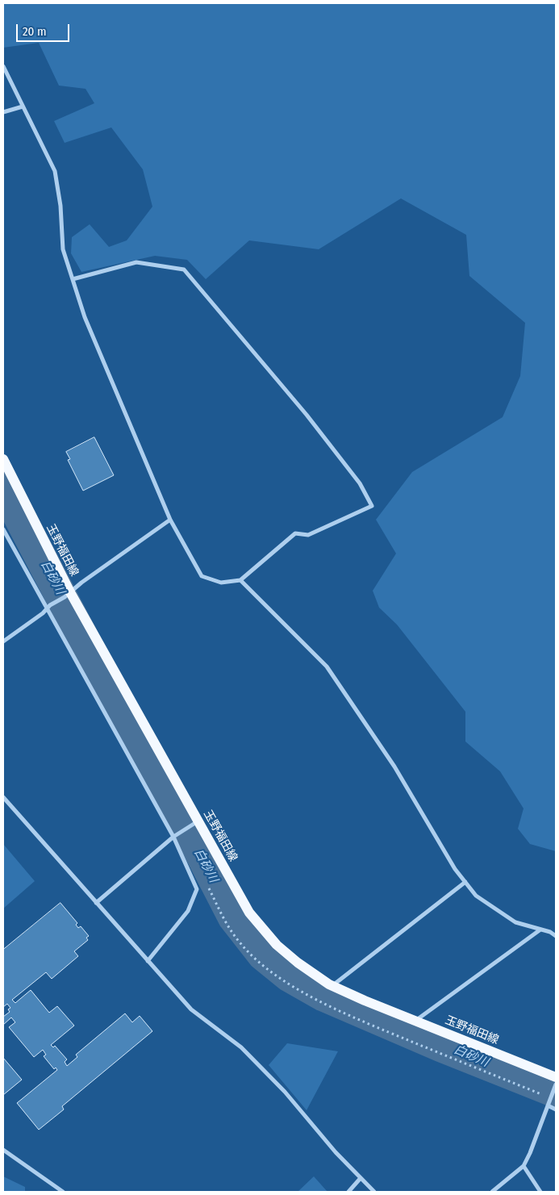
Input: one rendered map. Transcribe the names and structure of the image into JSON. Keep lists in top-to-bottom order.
{
  "streets": {
    "main road": ["玉野福田線"]
  },
  "water": ["白砂川"],
  "scale_bar": "20 m"
}
